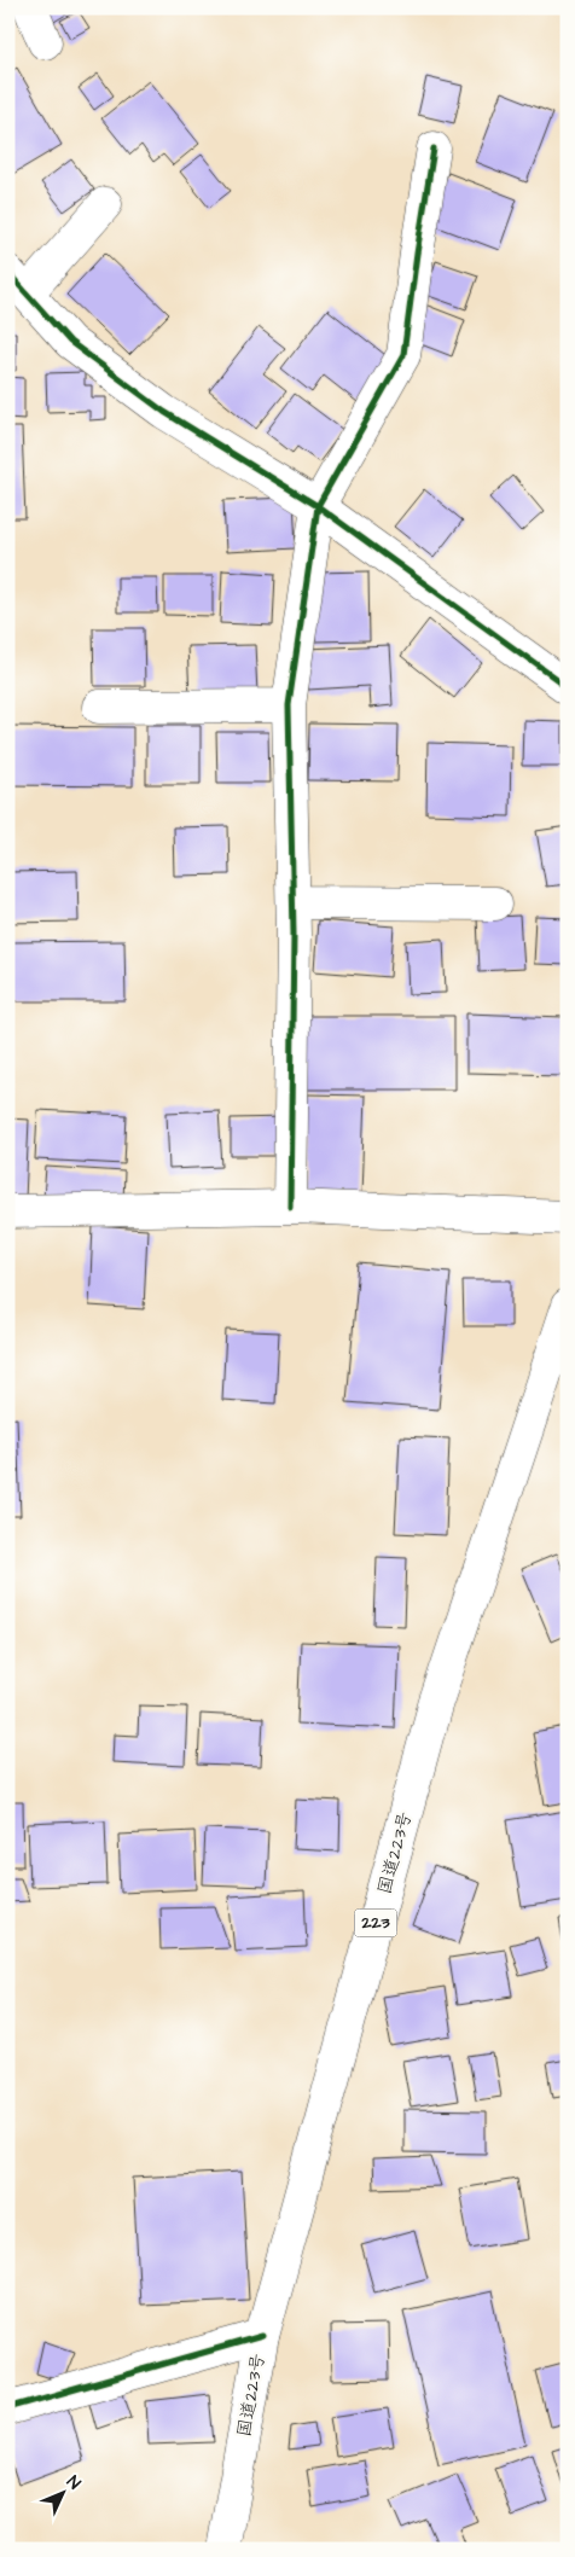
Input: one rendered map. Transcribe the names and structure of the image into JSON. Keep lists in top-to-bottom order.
{
  "streets": {
    "main road": ["国道223号", "223"]
  },
  "north": "top right"
}
